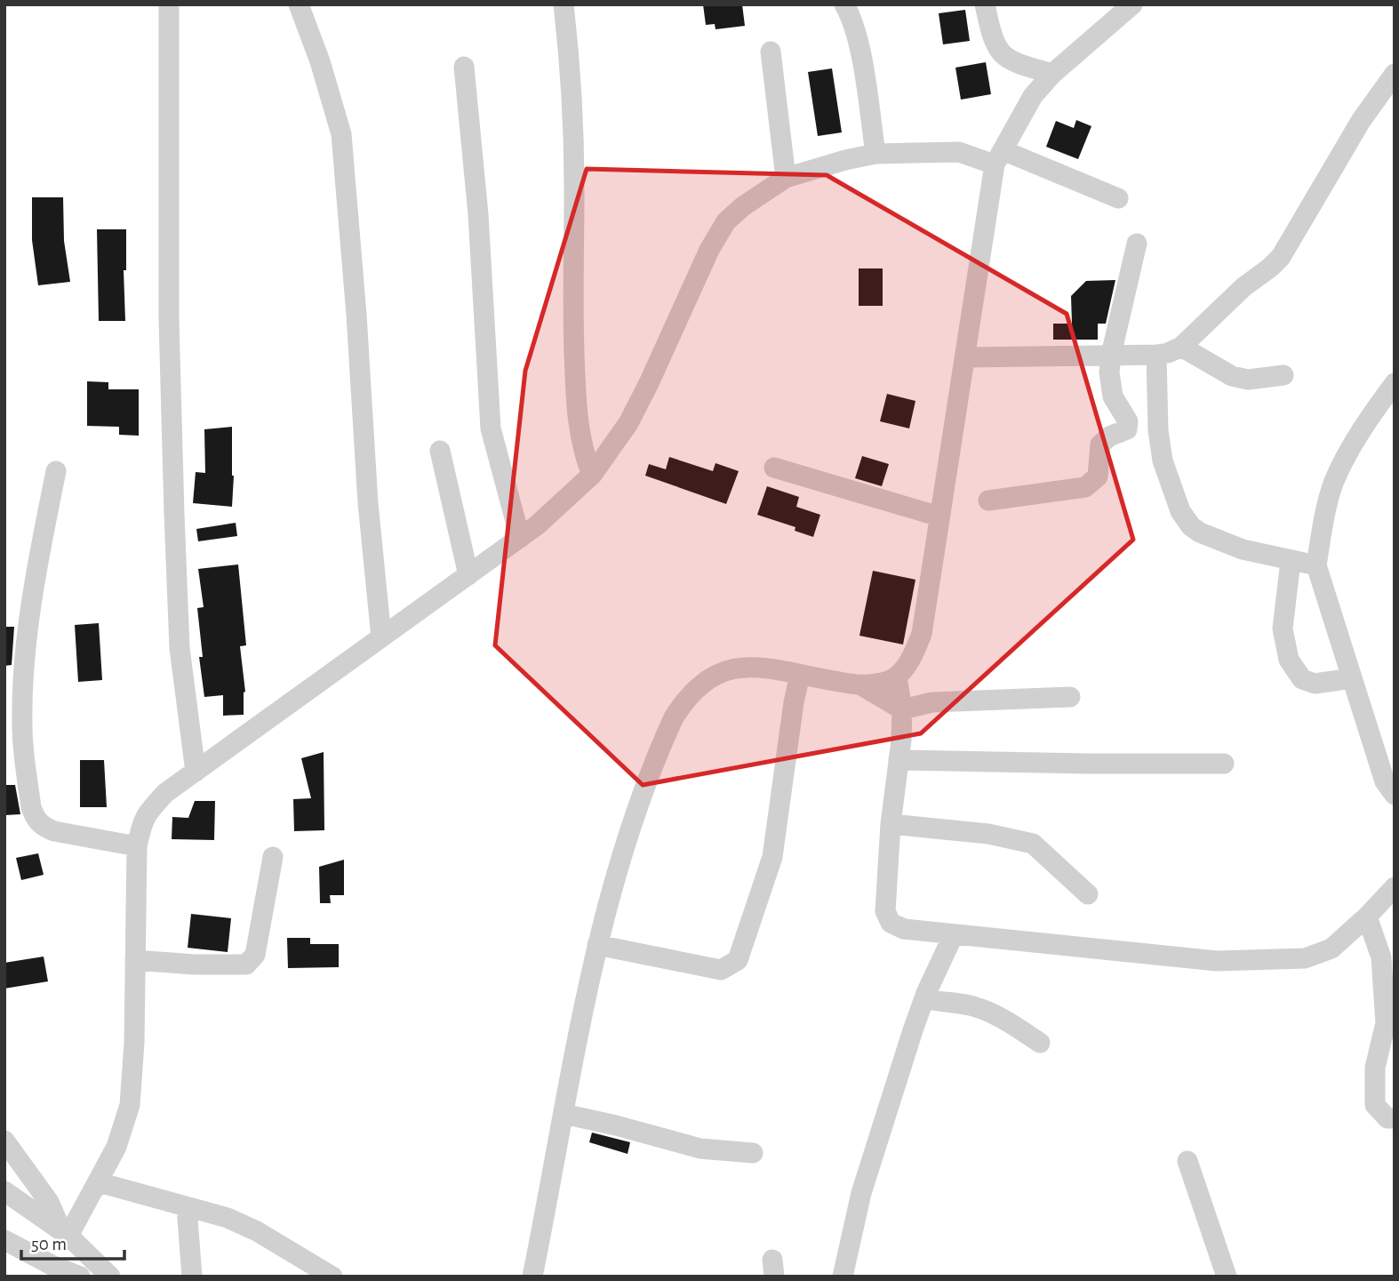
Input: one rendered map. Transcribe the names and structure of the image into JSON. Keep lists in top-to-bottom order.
{
  "scale_bar": "50 m"
}
